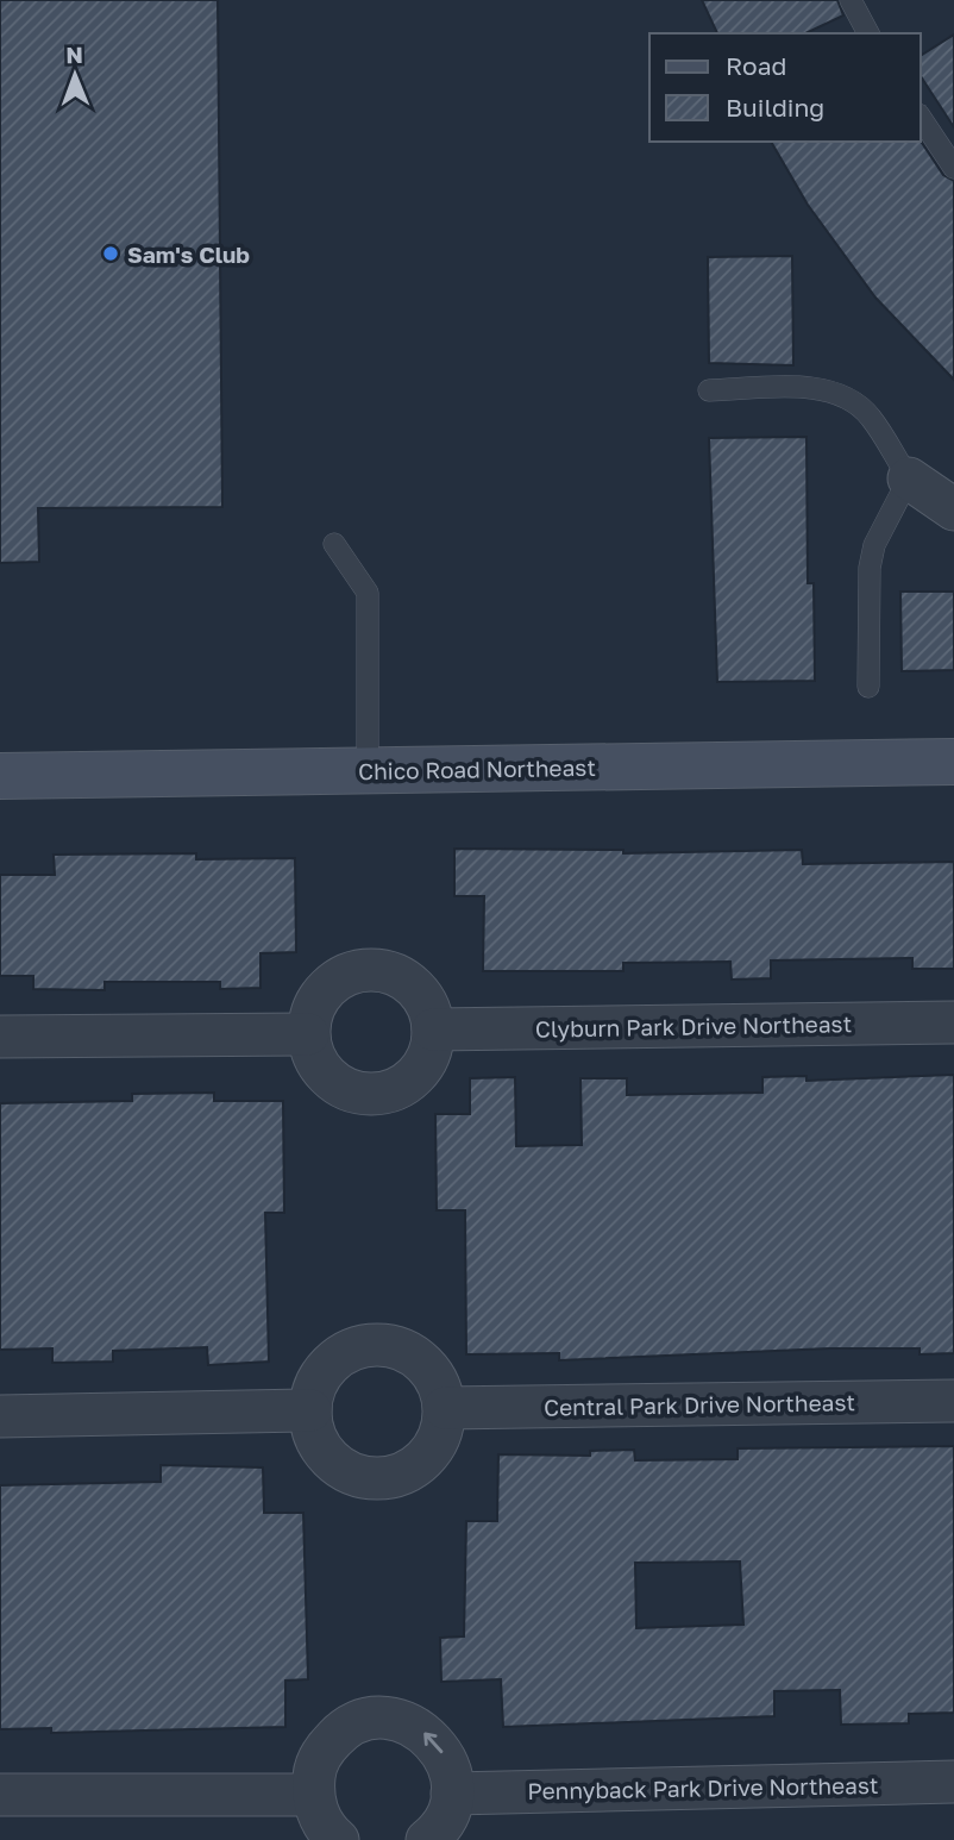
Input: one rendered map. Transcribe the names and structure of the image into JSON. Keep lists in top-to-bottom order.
{
  "streets": {
    "street": [
      "Chico Road Northeast",
      "Clyburn Park Drive Northeast",
      "Central Park Drive Northeast",
      "Pennyback Park Drive Northeast"
    ]
  },
  "places": ["Sam's Club"],
  "legend": ["Road", "Building"],
  "north": "top"
}
